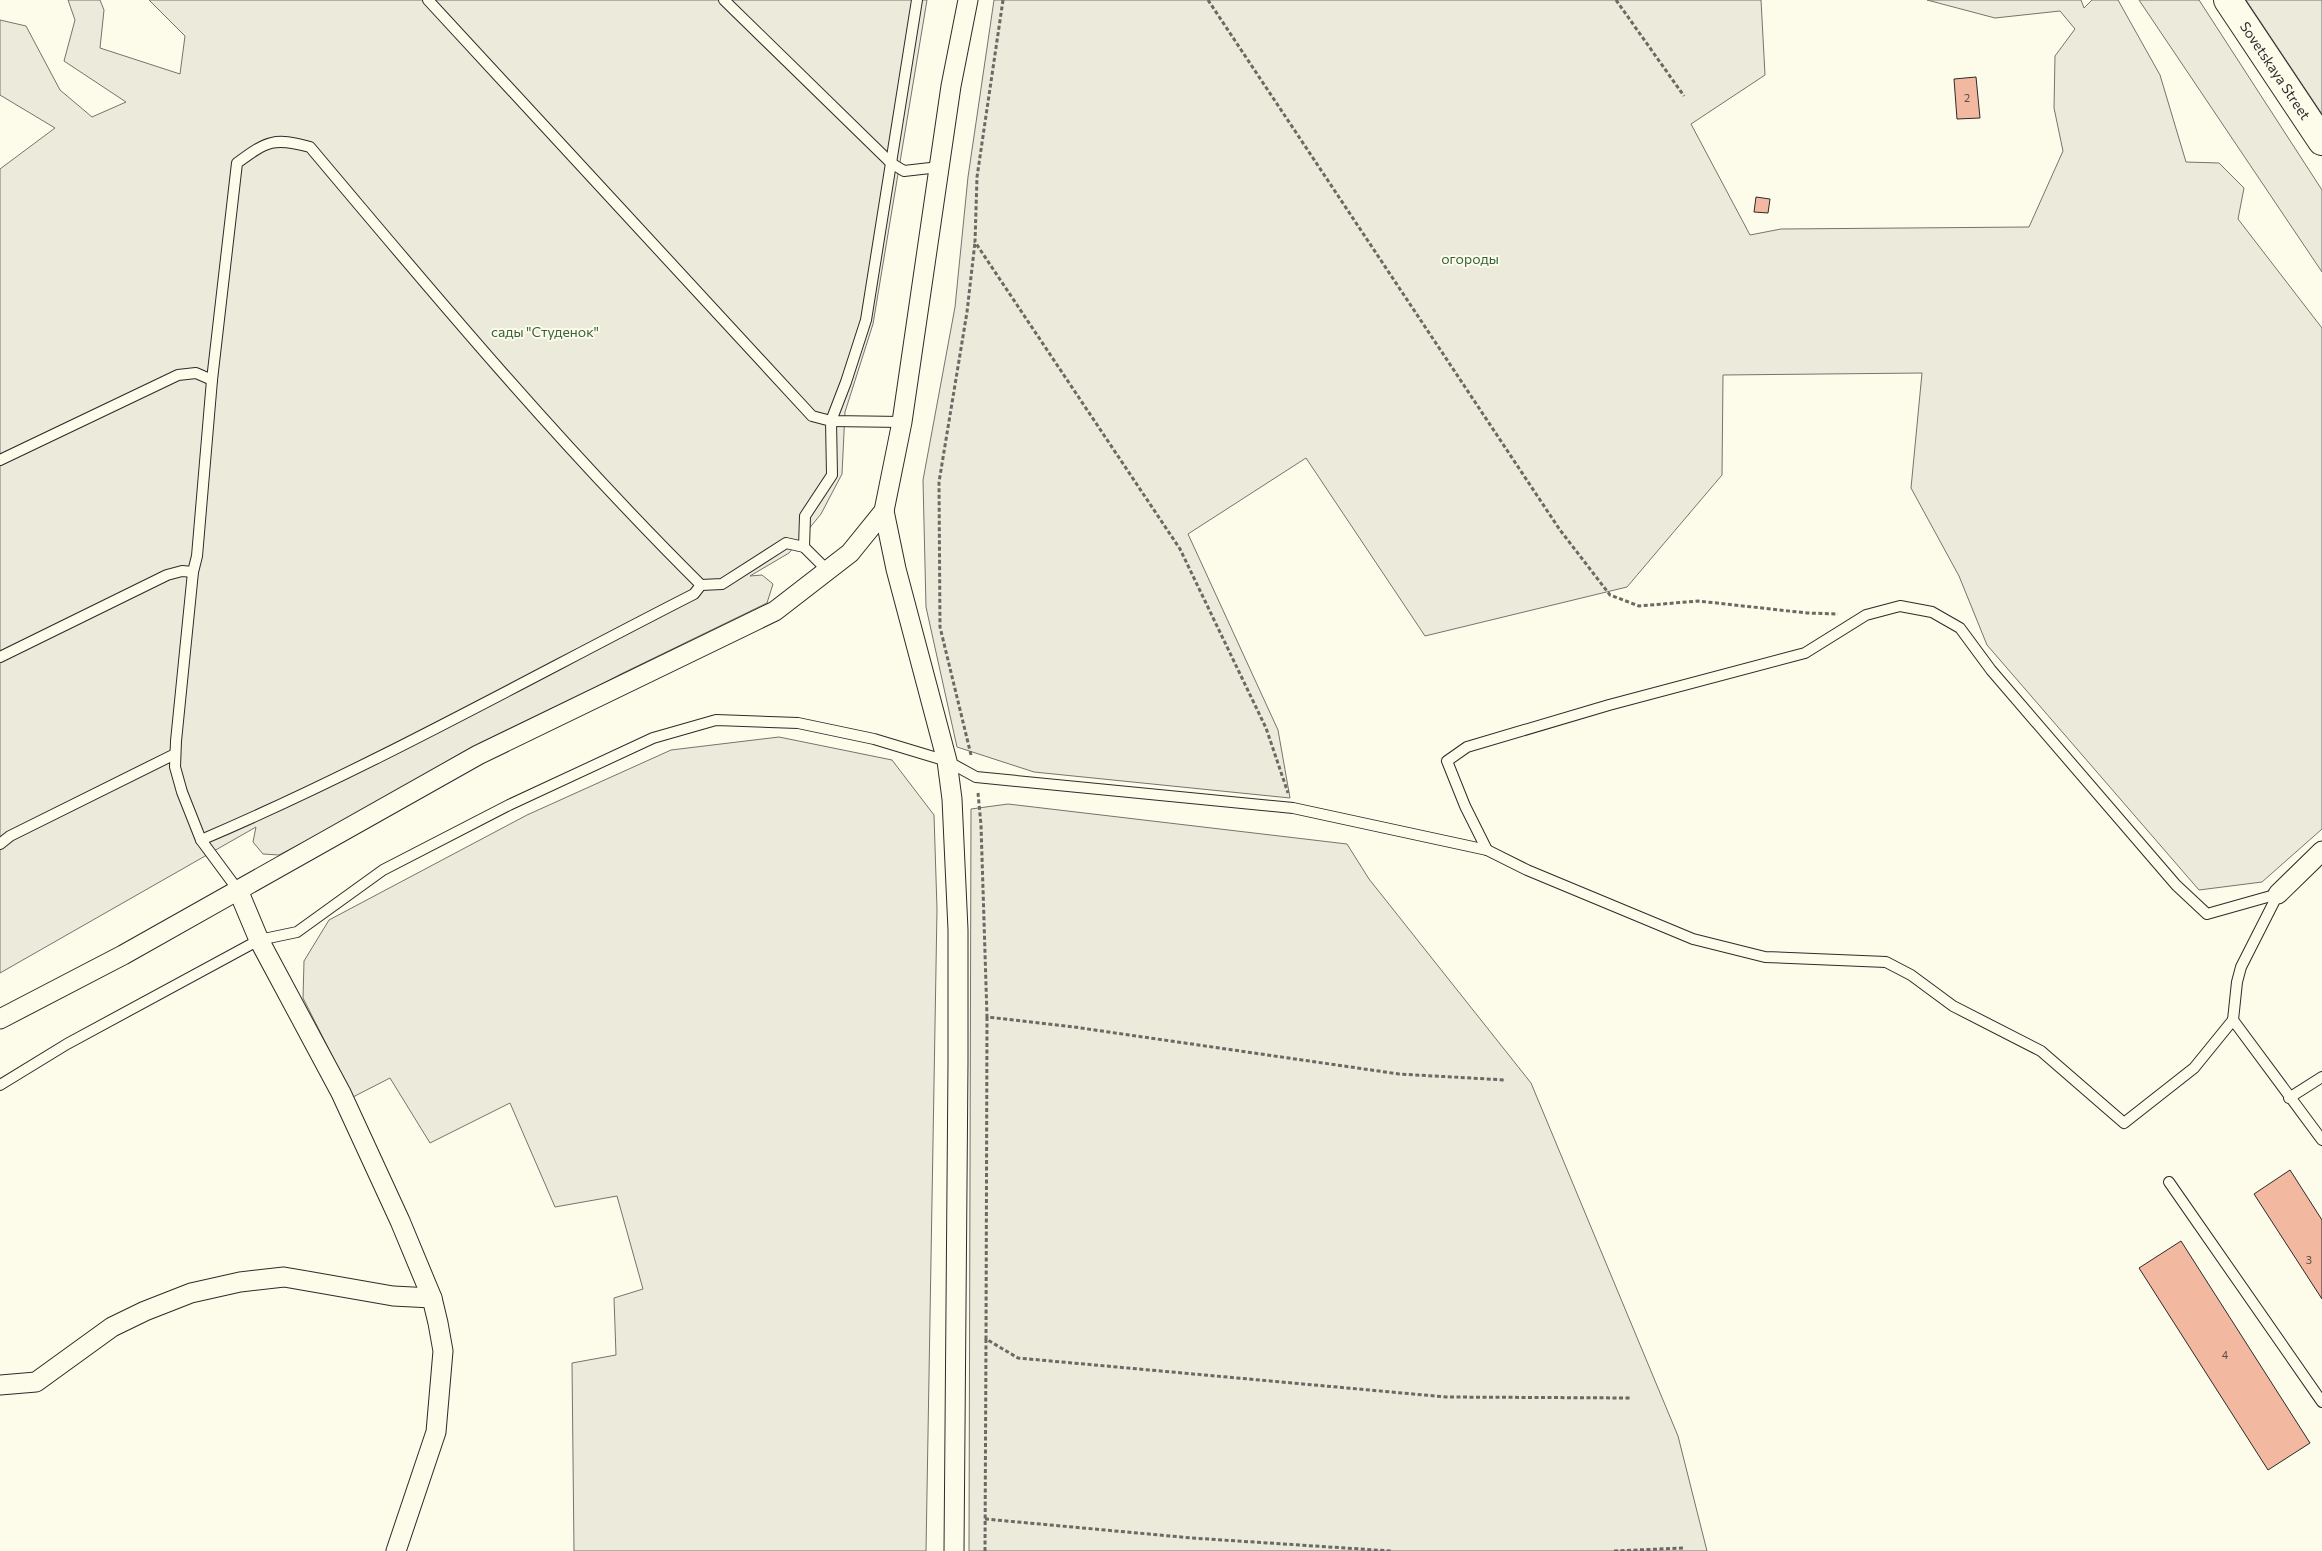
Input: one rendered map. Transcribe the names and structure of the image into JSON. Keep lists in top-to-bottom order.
{
  "streets": {
    "street": ["Sovetskaya Street"]
  },
  "parks": ["огороды", "сады \"Студенок\""],
  "house_numbers": ["2", "3", "4"]
}
